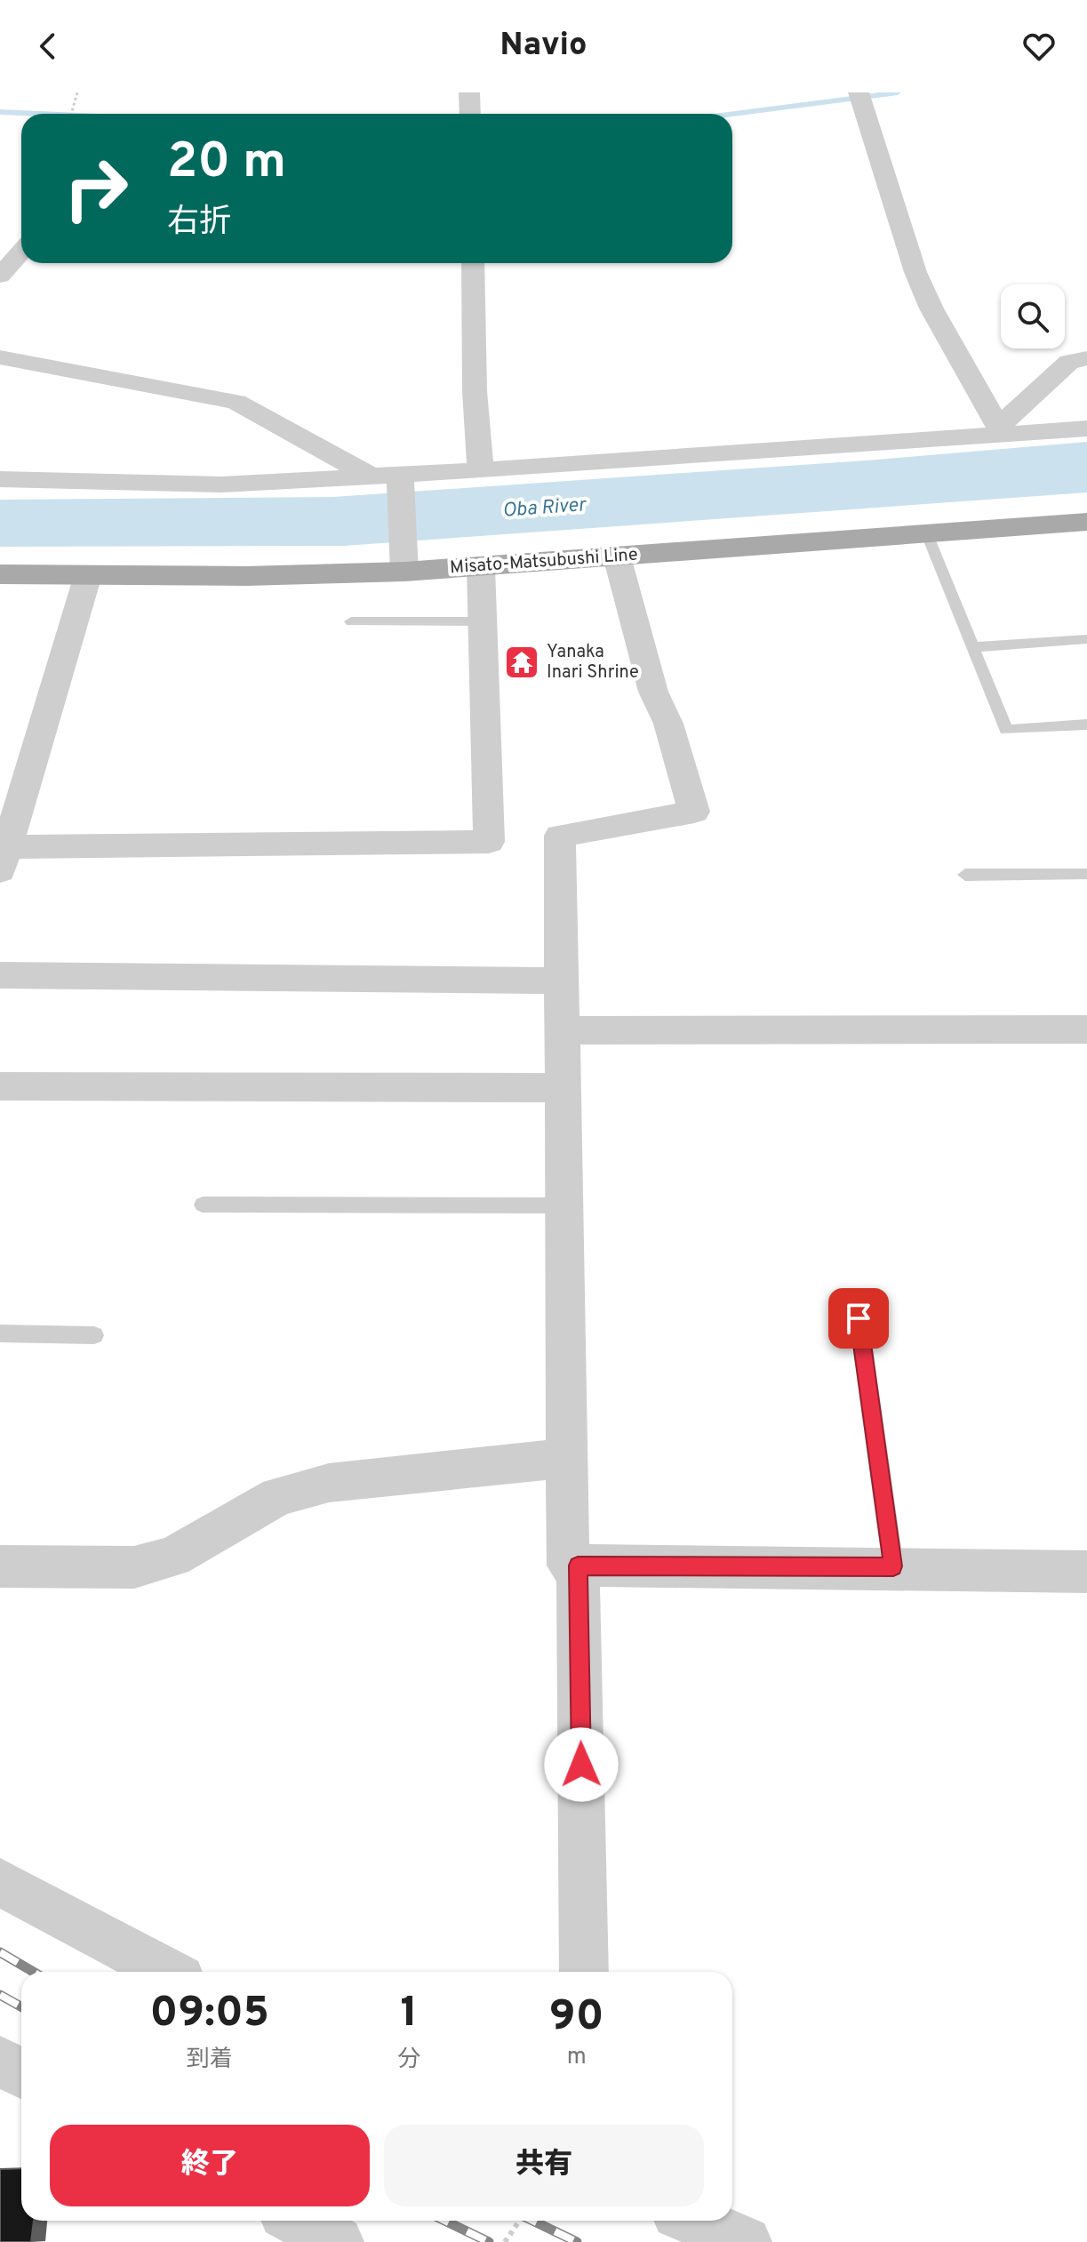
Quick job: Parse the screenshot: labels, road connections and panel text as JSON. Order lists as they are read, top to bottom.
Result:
{
  "streets": {
    "main road": ["Misato-Matsubushi Line"]
  },
  "water": ["Oba River"],
  "places": {
    "temple": ["Yanaka Inari Shrine"]
  },
  "page": {
    "header": "Navio",
    "turn": ["20 m", "右折"],
    "eta": [
      "09:05",
      "到着",
      "1",
      "分",
      "90",
      "m"
    ],
    "buttons": ["終了", "共有"]
  }
}
